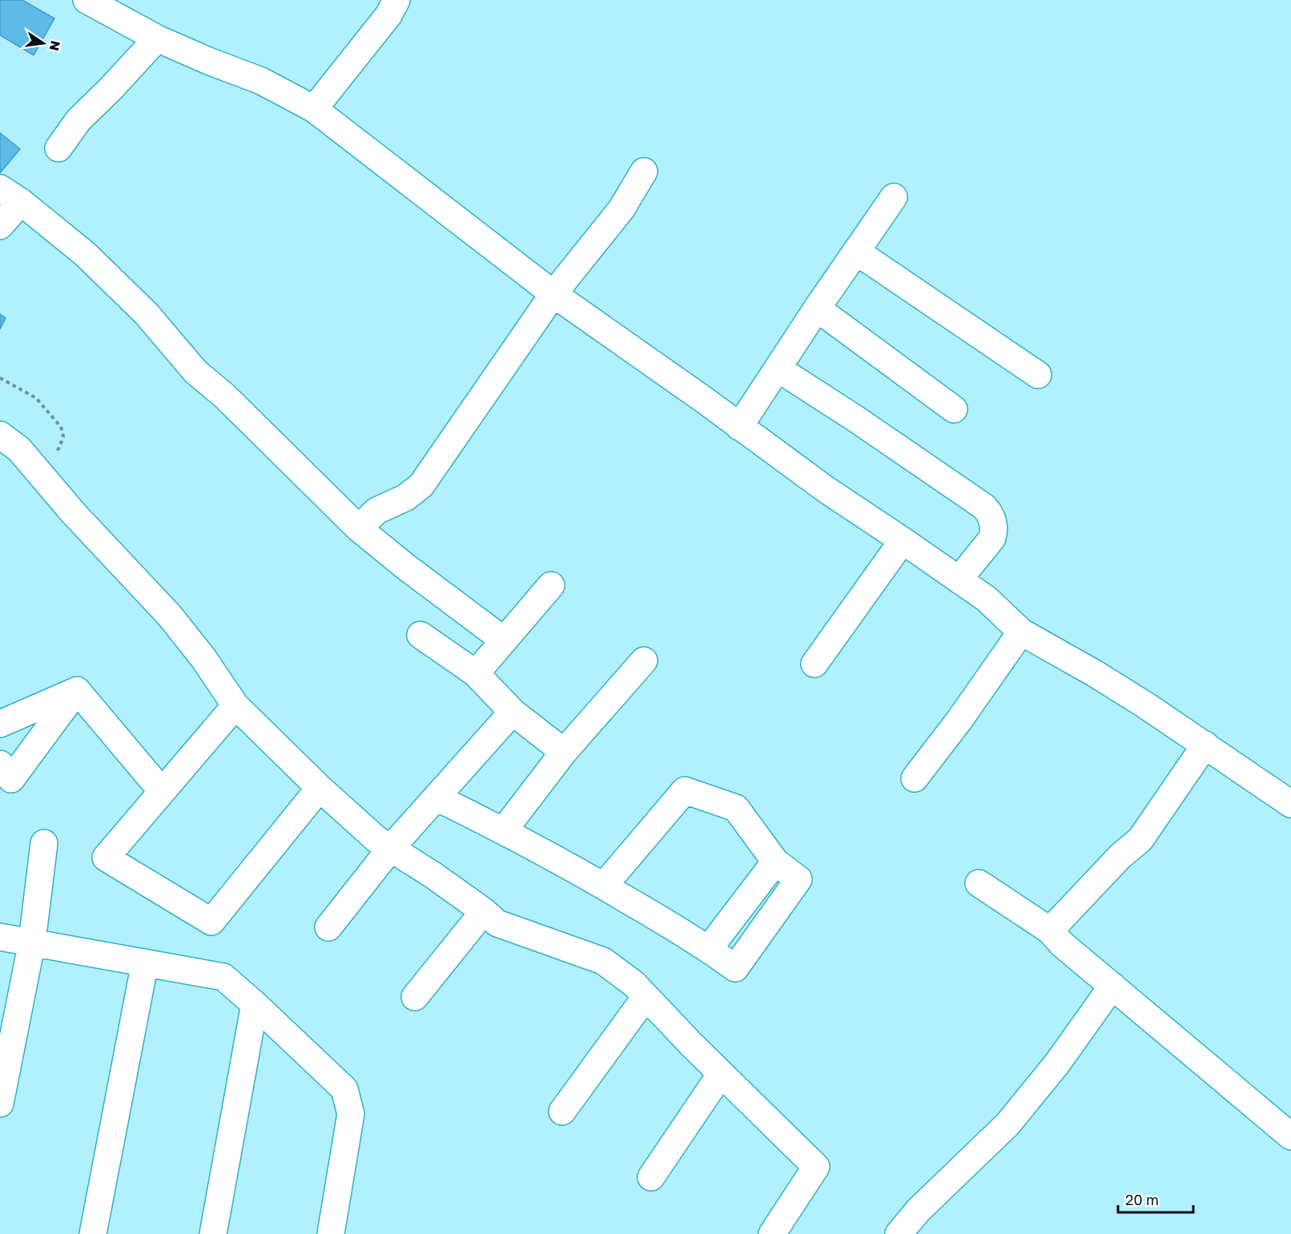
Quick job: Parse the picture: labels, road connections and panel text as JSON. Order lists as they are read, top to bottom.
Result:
{
  "scale_bar": "20 m",
  "north": "right"
}
